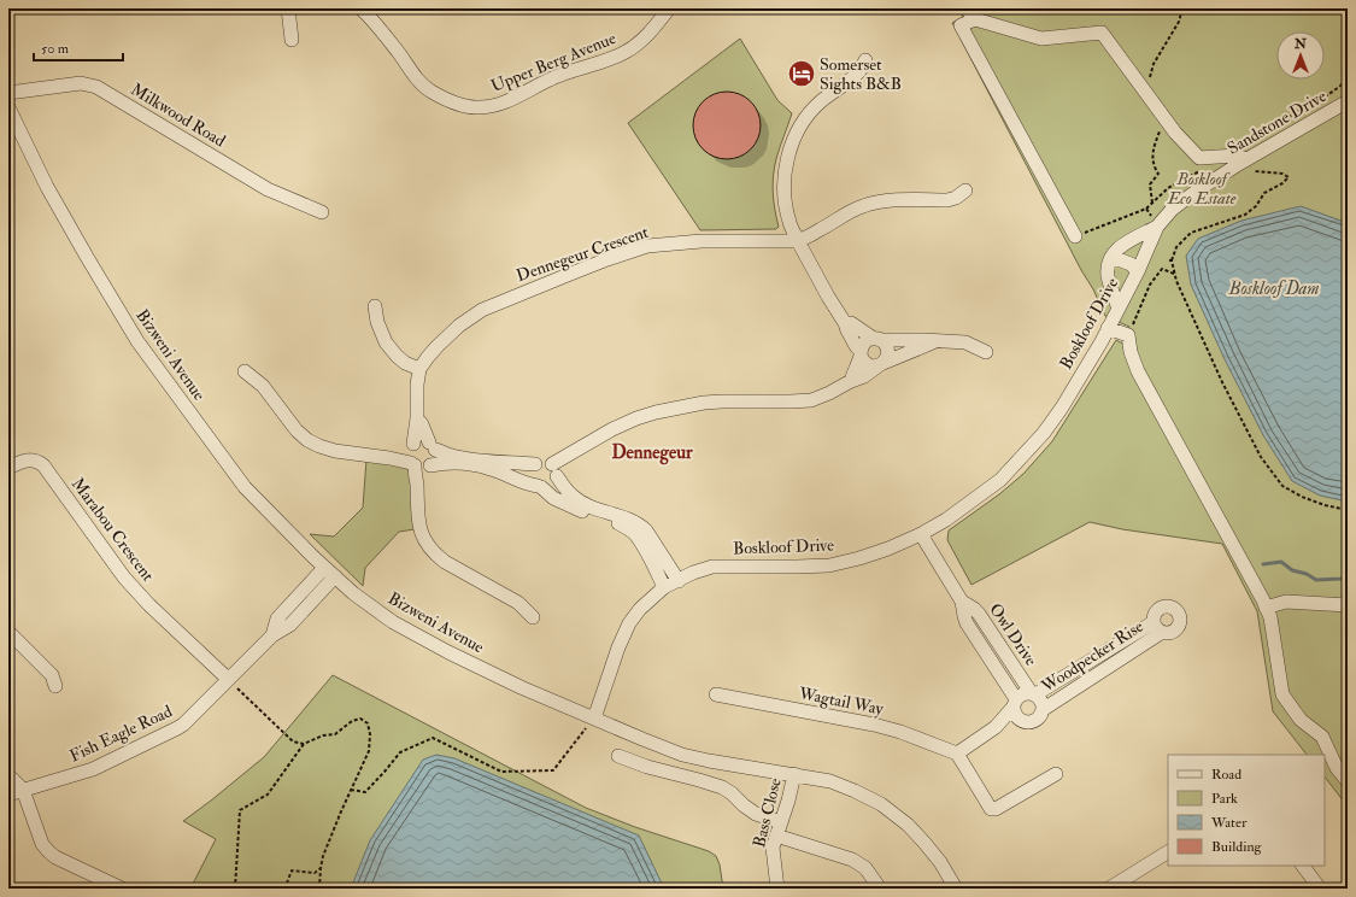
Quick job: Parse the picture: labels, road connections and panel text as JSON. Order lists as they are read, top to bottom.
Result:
{
  "streets": {
    "street": [
      "Upper Berg Avenue",
      "Milkwood Road",
      "Sandstone Drive",
      "Dennegeur Crescent",
      "Boskloof Drive",
      "Bizweni Avenue",
      "Marabou Crescent",
      "Owl Drive",
      "Woodpecker Rise",
      "Wagtail Way",
      "Fish Eagle Road",
      "Bass Close"
    ]
  },
  "crossings": [
    ["Sandstone Drive", "Boskloof Drive"],
    ["Boskloof Drive", "Bizweni Avenue"],
    ["Boskloof Drive", "Owl Drive"],
    ["Bizweni Avenue", "Fish Eagle Road"],
    ["Bizweni Avenue", "Bass Close"],
    ["Marabou Crescent", "Fish Eagle Road"],
    ["Owl Drive", "Woodpecker Rise"]
  ],
  "districts": ["Dennegeur"],
  "water": ["Boskloof Dam"],
  "parks": ["Boskloof Eco Estate"],
  "places": {
    "hotel": ["Somerset Sights B&B"]
  },
  "legend": [
    "Road",
    "Park",
    "Water",
    "Building"
  ],
  "scale_bar": "50 m",
  "north": "top"
}
